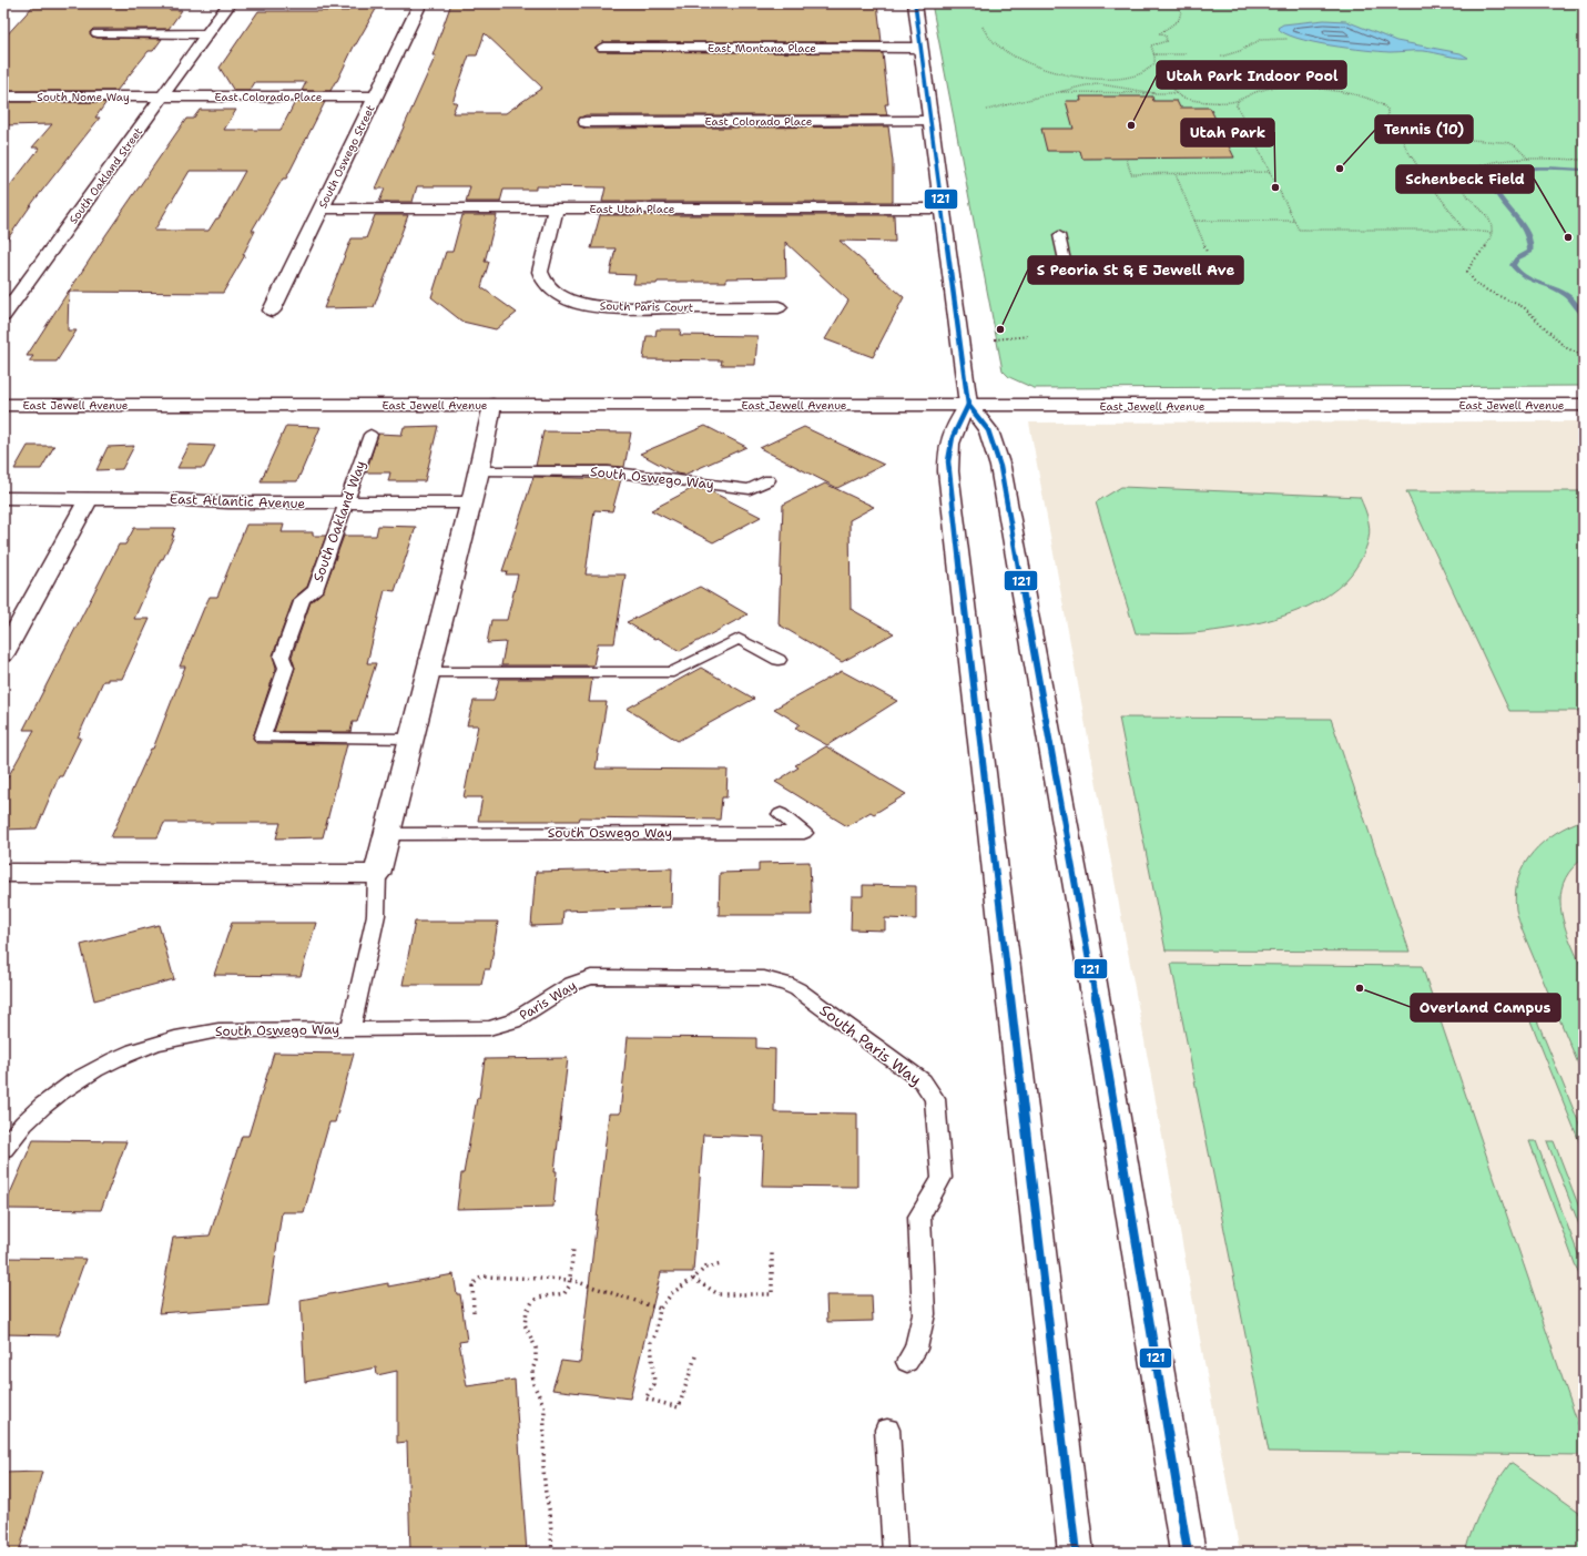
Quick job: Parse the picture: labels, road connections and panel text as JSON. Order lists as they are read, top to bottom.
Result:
{
  "streets": {
    "street": [
      "East Montana Place",
      "South Nome Way",
      "East Colorado Place",
      "South Oswego Street",
      "South Oakland Street",
      "East Utah Place",
      "South Paris Court",
      "East Jewell Avenue",
      "South Oswego Way",
      "East Atlantic Avenue"
    ],
    "lane": ["South Oakland Way", "Paris Way", "South Paris Way"]
  },
  "crossings": [
    ["South Nome Way", "East Colorado Place"],
    ["South Nome Way", "South Oakland Street"],
    ["East Colorado Place", "South Oswego Street"],
    ["East Colorado Place", "South Oakland Street"],
    ["South Oswego Street", "East Utah Place"],
    ["East Utah Place", "South Paris Court"],
    ["East Jewell Avenue", "South Oswego Way"],
    ["South Oswego Way", "East Atlantic Avenue"],
    ["South Oswego Way", "South Oakland Way"],
    ["South Oswego Way", "Paris Way"],
    ["East Atlantic Avenue", "South Oakland Way"],
    ["Paris Way", "South Paris Way"]
  ],
  "places": [
    "Utah Park Indoor Pool",
    "Tennis (10)",
    "Utah Park",
    "Schenbeck Field",
    "S Peoria St & E Jewell Ave",
    "Overland Campus"
  ],
  "lines": ["transit line 121"]
}
